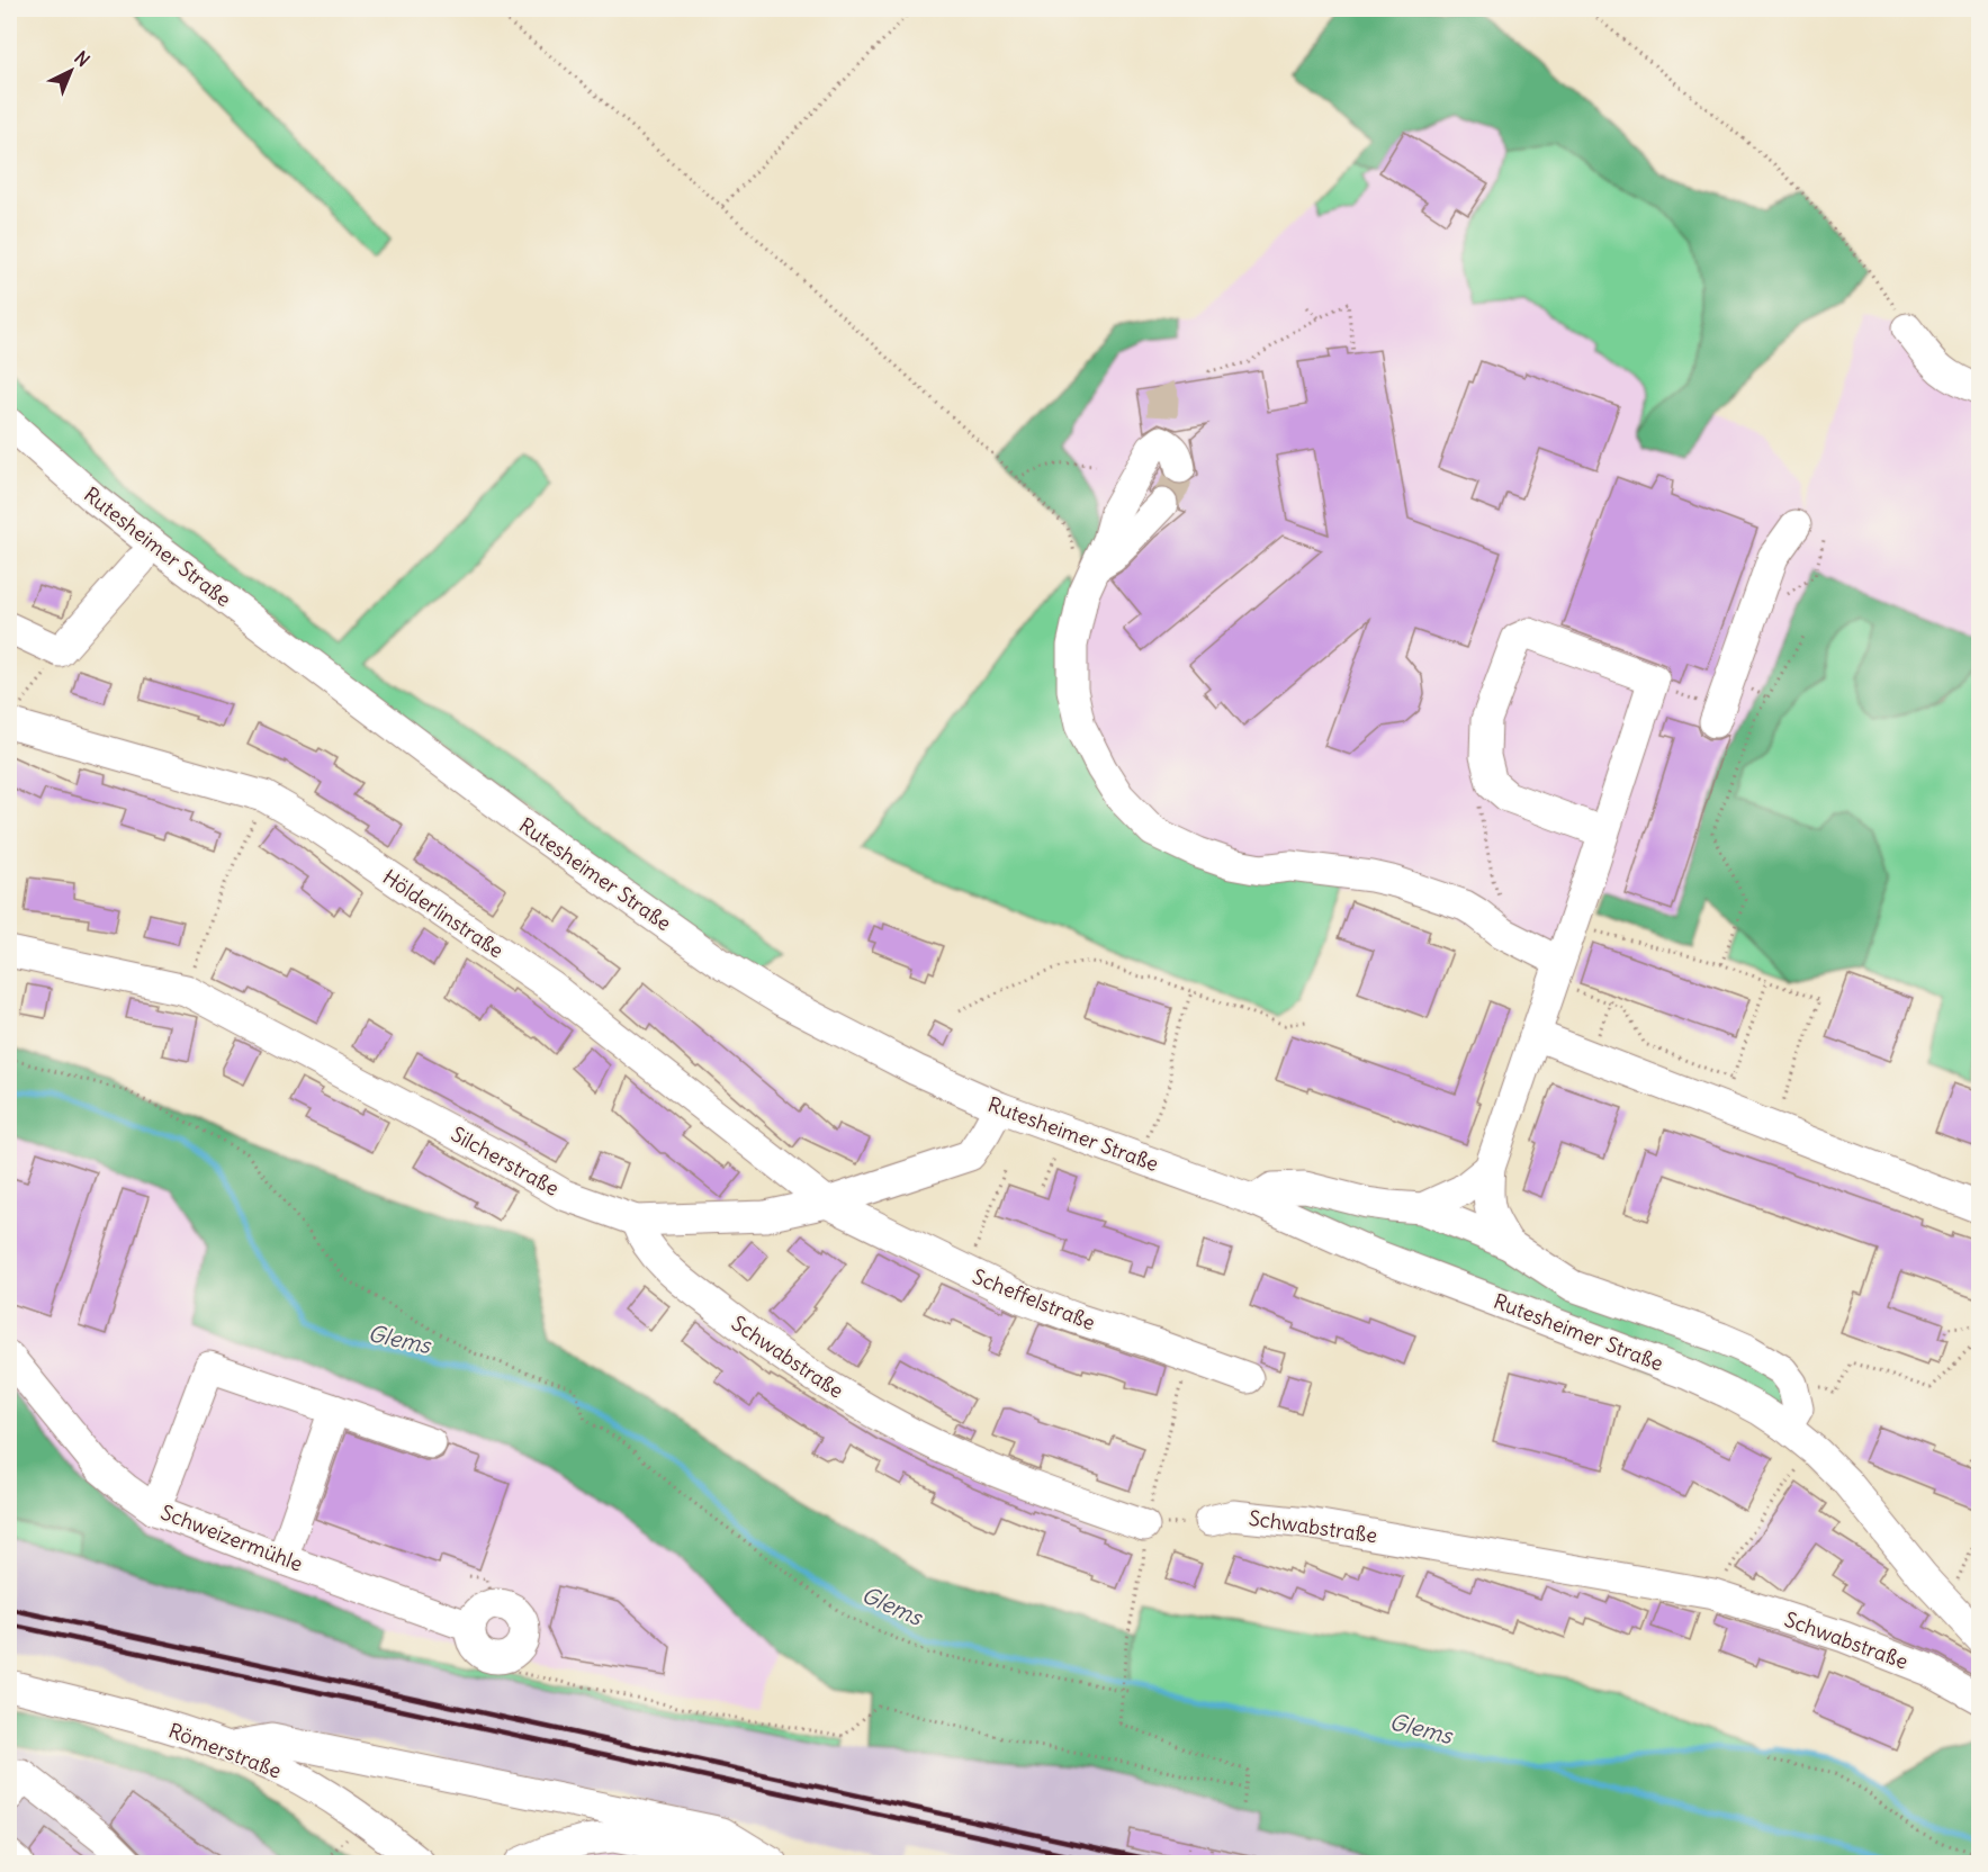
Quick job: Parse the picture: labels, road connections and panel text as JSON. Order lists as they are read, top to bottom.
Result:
{
  "streets": {
    "street": [
      "Rutesheimer Straße",
      "Hölderlinstraße",
      "Silcherstraße",
      "Scheffelstraße",
      "Schwabstraße",
      "Schweizermühle",
      "Römerstraße"
    ]
  },
  "crossings": [
    ["Rutesheimer Straße", "Silcherstraße"],
    ["Hölderlinstraße", "Silcherstraße"],
    ["Hölderlinstraße", "Scheffelstraße"],
    ["Silcherstraße", "Scheffelstraße"],
    ["Silcherstraße", "Schwabstraße"]
  ],
  "water": ["Glems"],
  "north": "top right"
}
